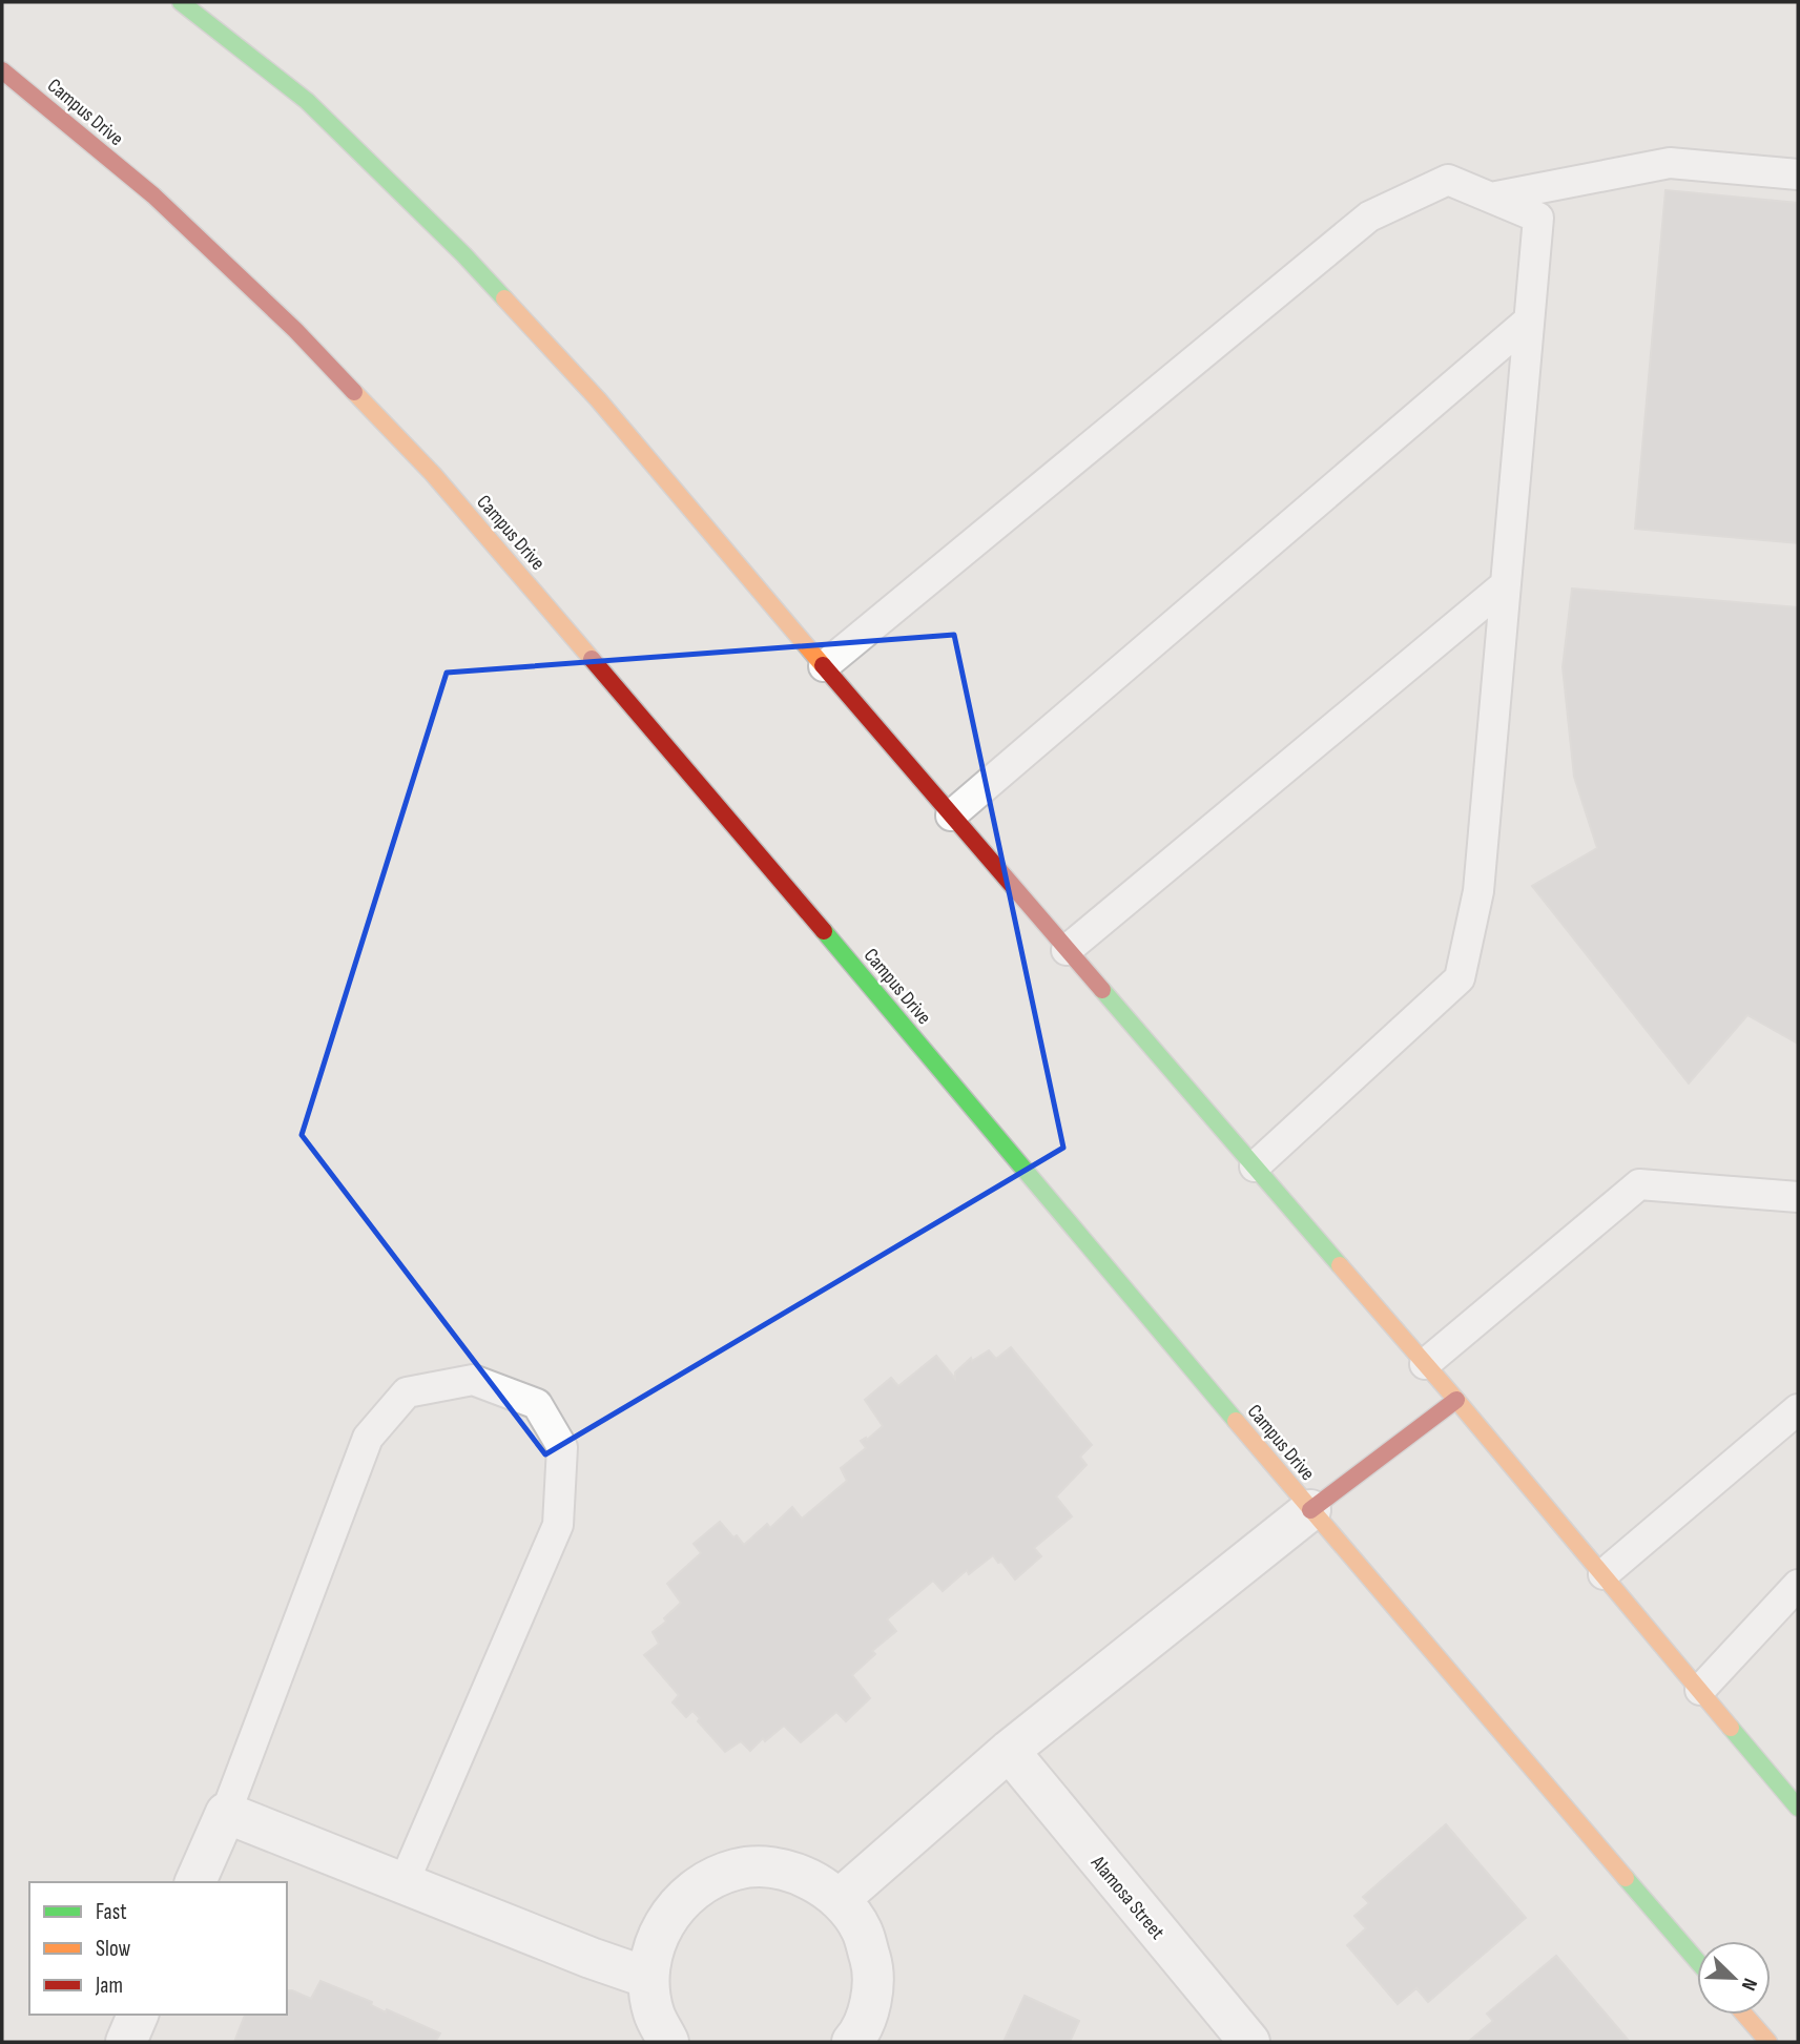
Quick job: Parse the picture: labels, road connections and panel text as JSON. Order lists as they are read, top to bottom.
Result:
{
  "streets": {
    "main road": ["Campus Drive"],
    "street": ["Alamosa Street"]
  },
  "legend": ["Fast", "Slow", "Jam"],
  "north": "bottom right"
}
